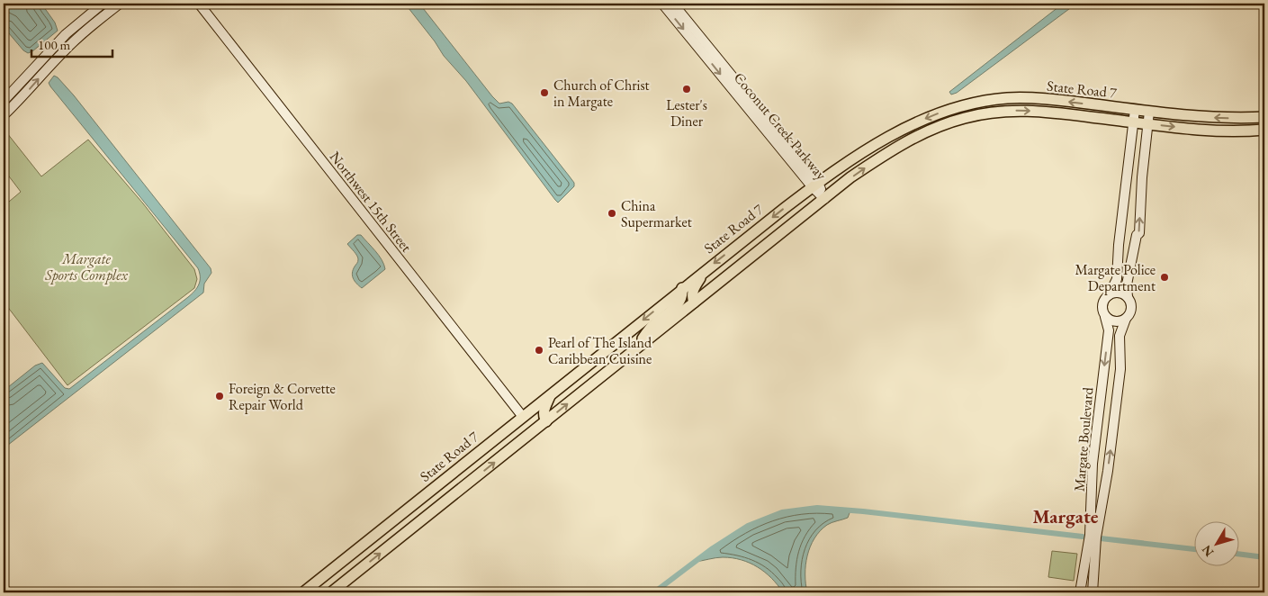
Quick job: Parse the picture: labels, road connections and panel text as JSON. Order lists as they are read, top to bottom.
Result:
{
  "streets": {
    "main road": ["State Road 7"],
    "street": ["Coconut Creek Parkway", "Northwest 15th Street", "Margate Boulevard"]
  },
  "crossings": [
    ["State Road 7", "Coconut Creek Parkway"],
    ["State Road 7", "Northwest 15th Street"]
  ],
  "districts": ["Margate"],
  "parks": ["Margate Sports Complex"],
  "places": [
    "Lester's Diner",
    "Church of Christ in Margate",
    "China Supermarket",
    "Margate Police Department",
    "Pearl of The Island Caribbean Cuisine",
    "Foreign & Corvette Repair World"
  ],
  "scale_bar": "100 m",
  "north": "bottom left"
}
